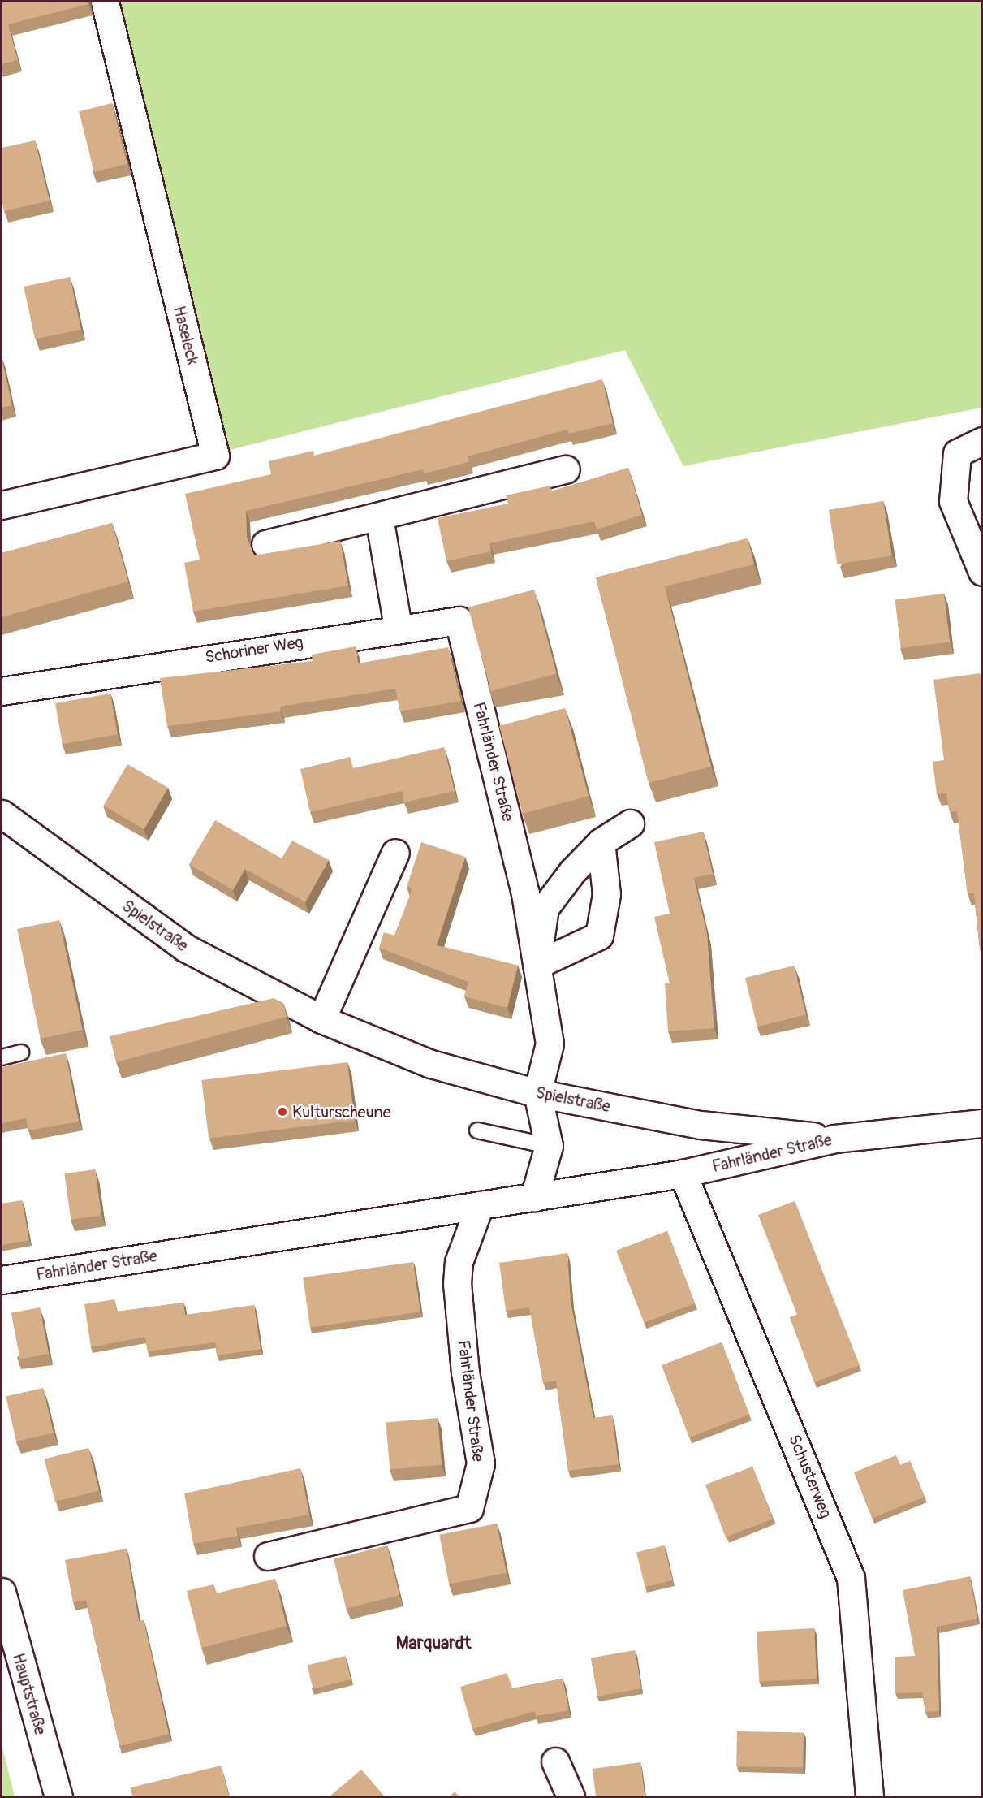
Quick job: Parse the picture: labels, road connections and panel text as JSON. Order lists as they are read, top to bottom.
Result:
{
  "streets": {
    "street": [
      "Haseleck",
      "Schoriner Weg",
      "Fahrländer Straße",
      "Spielstraße",
      "Schusterweg",
      "Hauptstraße"
    ]
  },
  "crossings": [
    ["Schoriner Weg", "Fahrländer Straße"],
    ["Fahrländer Straße", "Spielstraße"],
    ["Fahrländer Straße", "Schusterweg"]
  ],
  "districts": ["Marquardt"],
  "places": ["Kulturscheune"]
}
